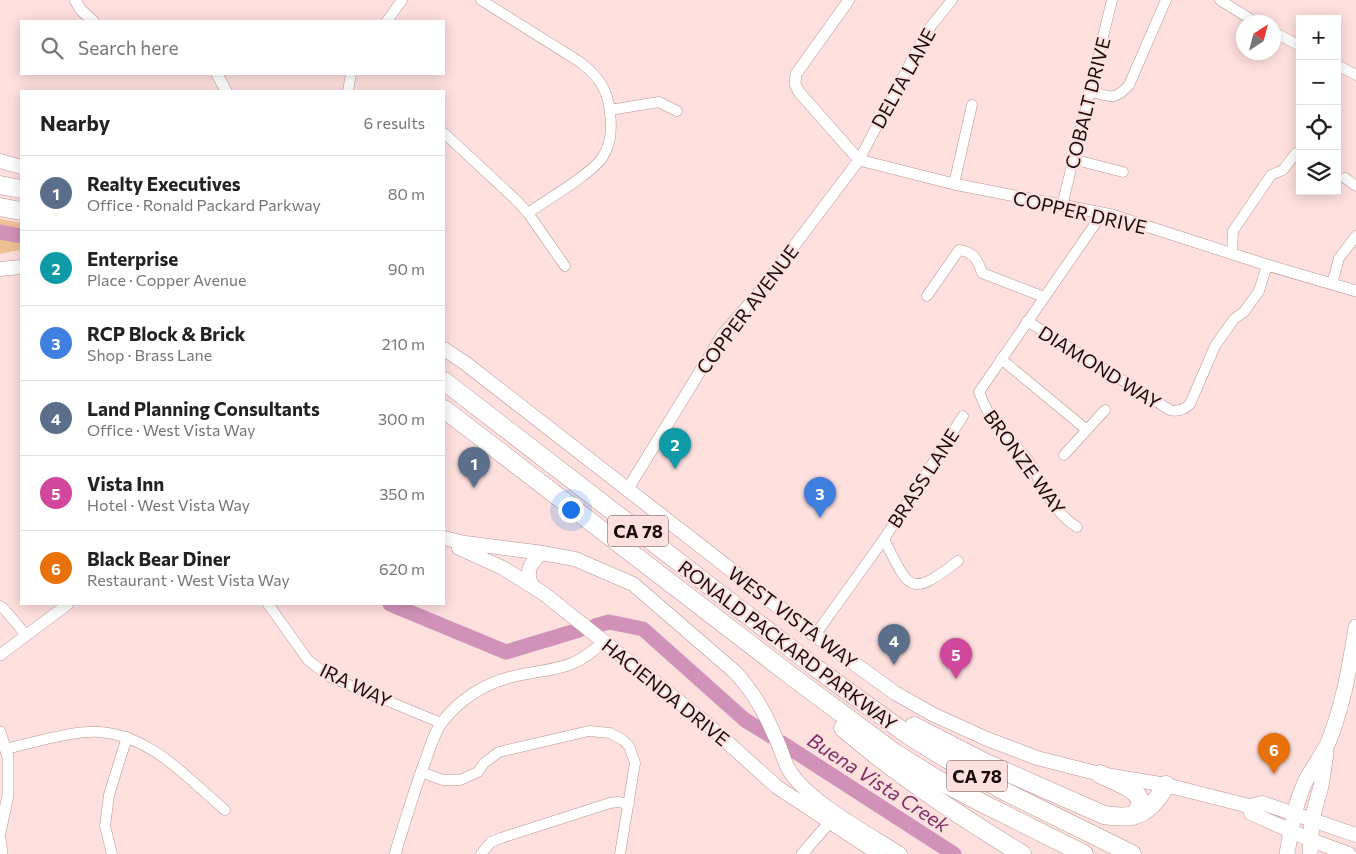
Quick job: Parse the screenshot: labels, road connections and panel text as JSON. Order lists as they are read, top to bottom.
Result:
{
  "streets": {
    "highway": ["CA 78", "RONALD PACKARD PARKWAY"],
    "main road": ["WEST VISTA WAY", "HACIENDA DRIVE"],
    "street": [
      "DELTA LANE",
      "COBALT DRIVE",
      "COPPER DRIVE",
      "COPPER AVENUE",
      "DIAMOND WAY",
      "BRONZE WAY",
      "BRASS LANE",
      "IRA WAY"
    ]
  },
  "crossings": [
    ["DELTA LANE", "COPPER DRIVE"],
    ["DELTA LANE", "COPPER AVENUE"],
    ["COBALT DRIVE", "COPPER DRIVE"],
    ["COPPER DRIVE", "COPPER AVENUE"],
    ["COPPER DRIVE", "DIAMOND WAY"],
    ["COPPER AVENUE", "WEST VISTA WAY"],
    ["BRASS LANE", "WEST VISTA WAY"]
  ],
  "water": ["Buena Vista Creek"],
  "north": "top right",
  "page": {
    "map_buttons": ["+", "−"],
    "search": "Search here",
    "heading": ["Nearby", "6 results"],
    "list": [
      {
        "mark": "1",
        "name": "Realty Executives",
        "note": "Office · Ronald Packard Parkway",
        "value": "80 m"
      },
      {
        "mark": "2",
        "name": "Enterprise",
        "note": "Place · Copper Avenue",
        "value": "90 m"
      },
      {
        "mark": "3",
        "name": "RCP Block & Brick",
        "note": "Shop · Brass Lane",
        "value": "210 m"
      },
      {
        "mark": "4",
        "name": "Land Planning Consultants",
        "note": "Office · West Vista Way",
        "value": "300 m"
      },
      {
        "mark": "5",
        "name": "Vista Inn",
        "note": "Hotel · West Vista Way",
        "value": "350 m"
      },
      {
        "mark": "6",
        "name": "Black Bear Diner",
        "note": "Restaurant · West Vista Way",
        "value": "620 m"
      }
    ],
    "pins": [
      "2",
      "1",
      "3",
      "4",
      "5",
      "6"
    ]
  }
}
